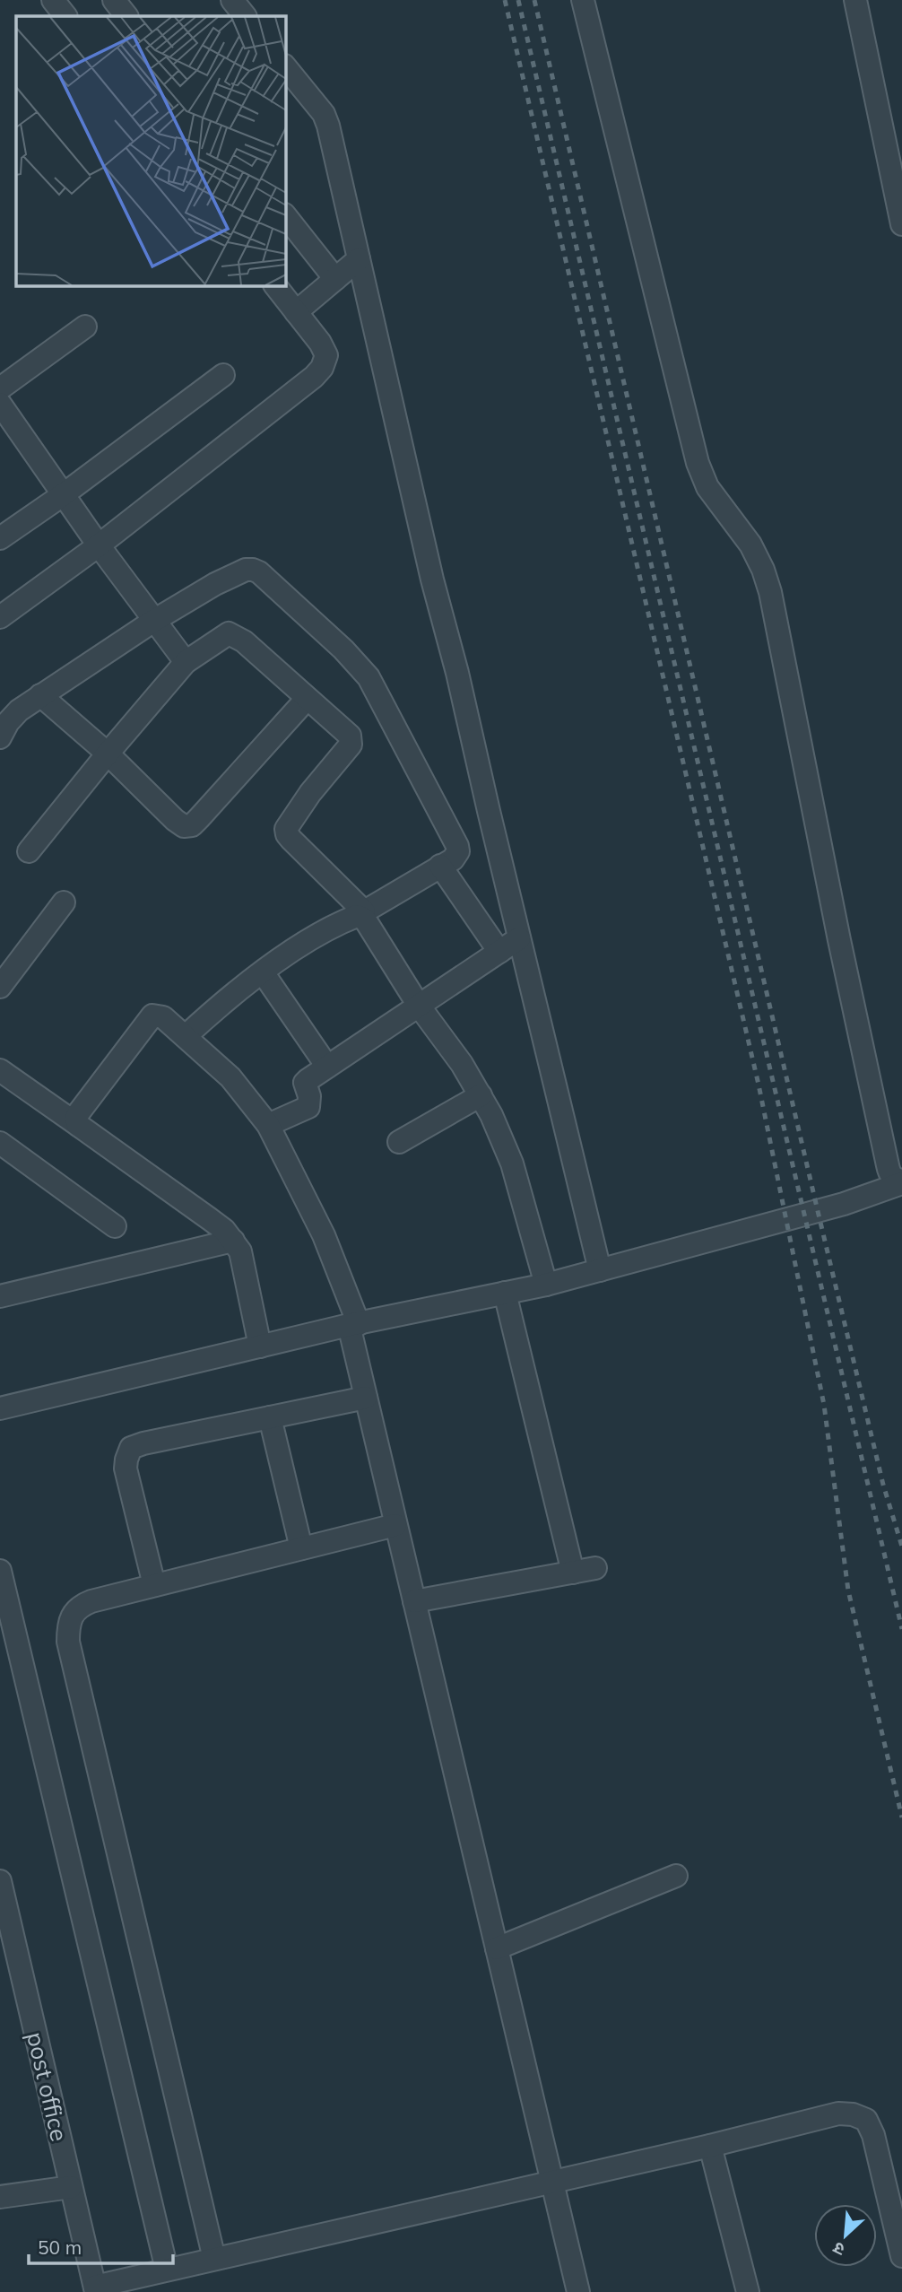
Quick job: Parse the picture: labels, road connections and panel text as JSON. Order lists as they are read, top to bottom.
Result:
{
  "streets": {
    "street": ["post office"]
  },
  "scale_bar": "50 m",
  "north": "bottom left"
}
